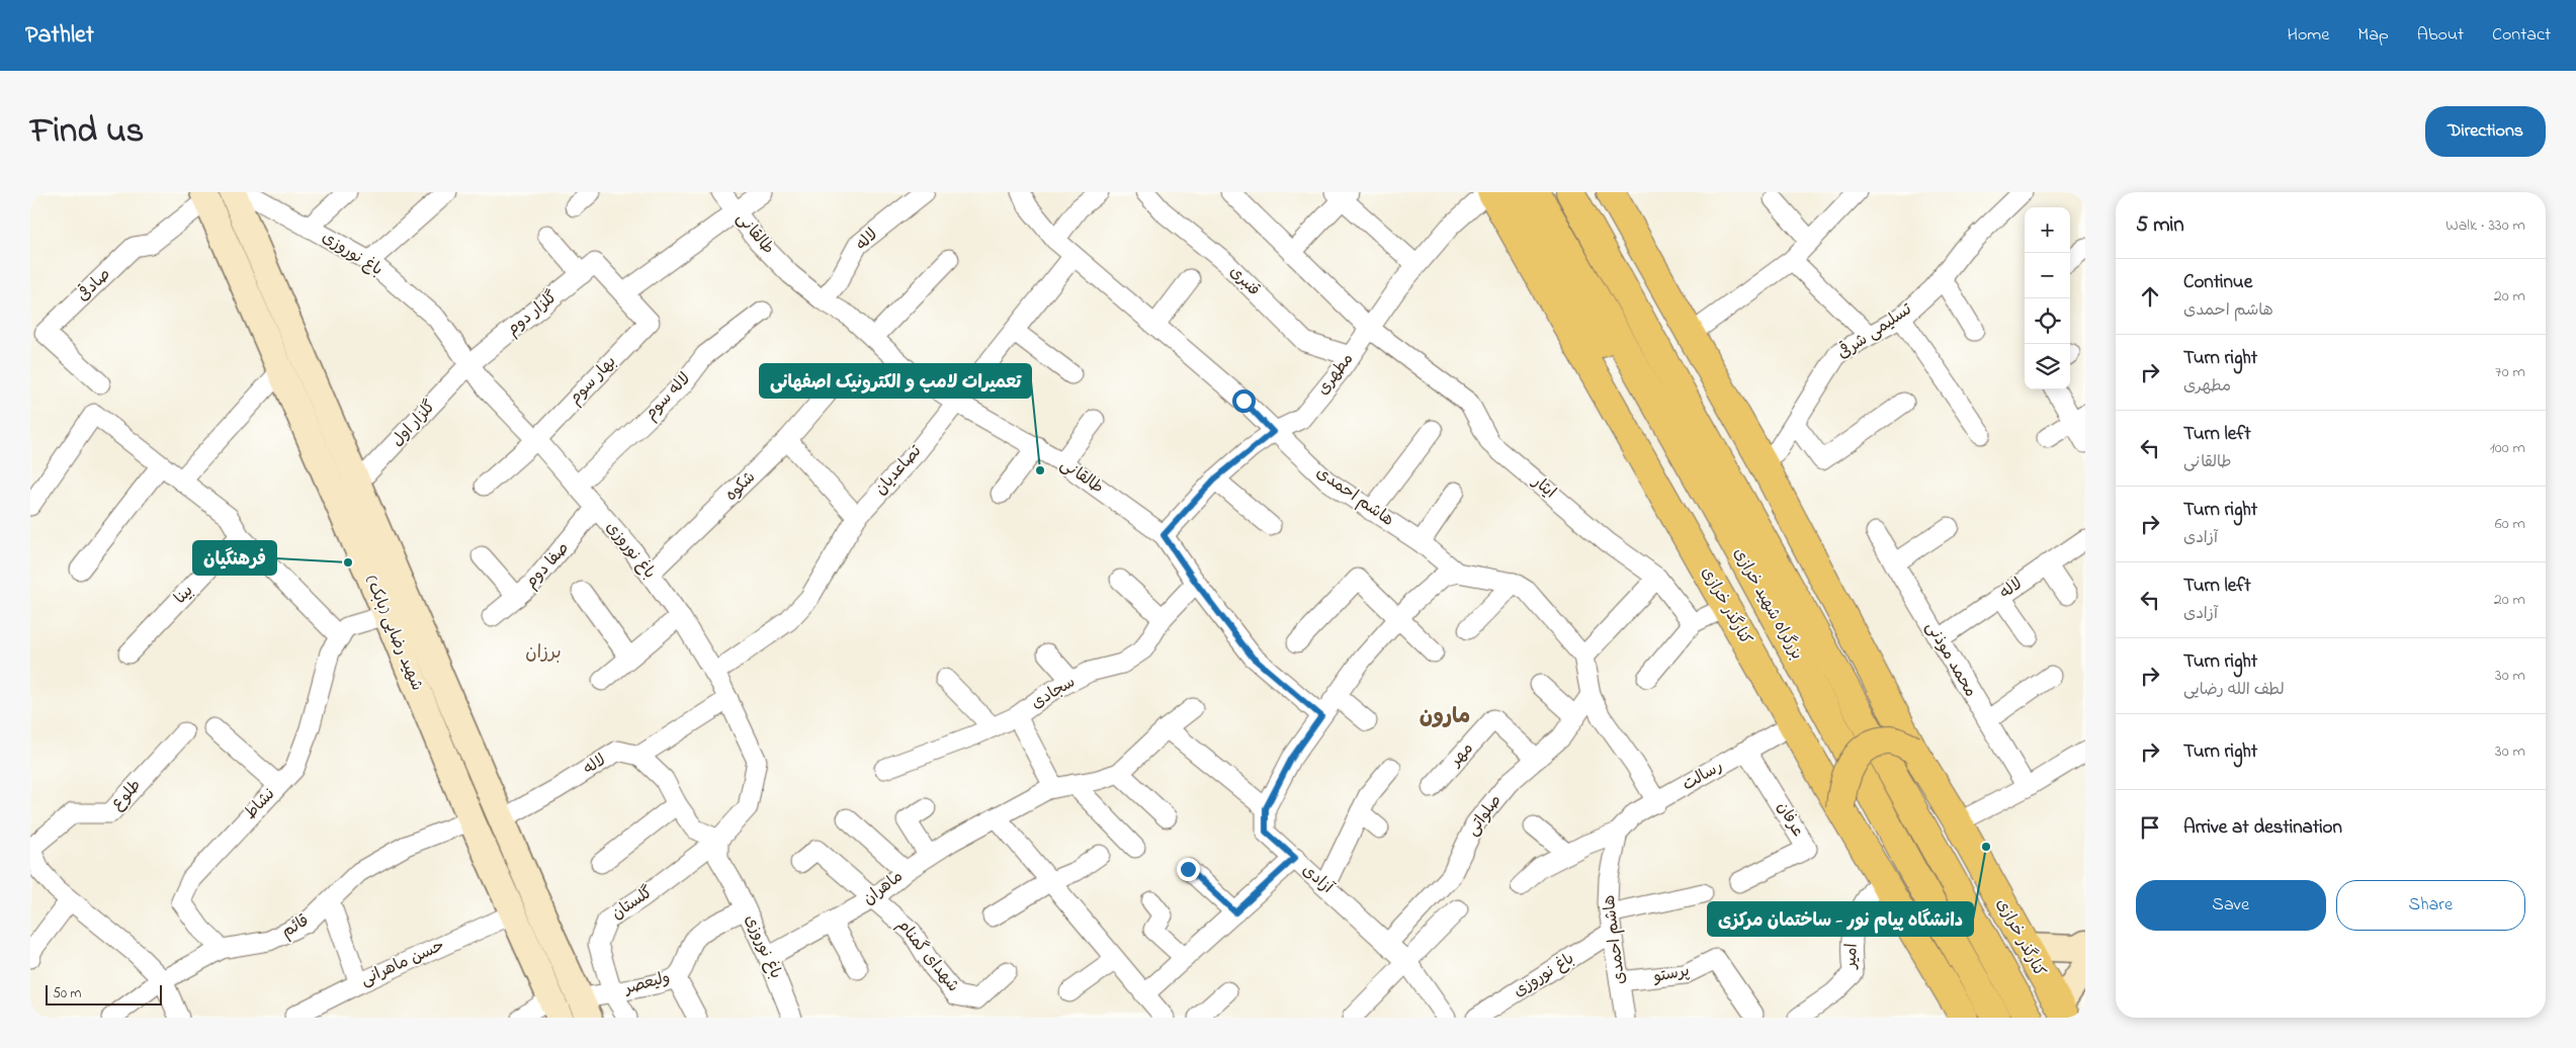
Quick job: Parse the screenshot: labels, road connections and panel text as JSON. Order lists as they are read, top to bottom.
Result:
{
  "streets": {
    "main road": ["بزرگراه شهید خرازی", "کنارگذر خرازی", "شهید رضایی (بابک)"],
    "street": [
      "طالقانی",
      "لاله",
      "باغ نوروزی",
      "قنبری",
      "صادقی",
      "گلزار دوم",
      "تسلیمی شرقی",
      "مطهری",
      "بهار سوم",
      "لاله سوم",
      "گلزار اول",
      "تصاعدیان",
      "شکوه",
      "ایثار",
      "هاشم احمدی",
      "صفا دوم",
      "بینا",
      "محمد موذنی",
      "سجادی",
      "مهر",
      "رسالت",
      "طلوع",
      "نشاط",
      "صلواتی",
      "عرفان",
      "آزادی",
      "ماهران",
      "گلستان",
      "قائم",
      "شهدای گمنام",
      "امیر",
      "حسن ماهرانی",
      "پرستو",
      "ولیعصر"
    ]
  },
  "crossings": [
    ["طالقانی", "لاله"],
    ["طالقانی", "مطهری"],
    ["طالقانی", "تصاعدیان"],
    ["طالقانی", "سجادی"],
    ["لاله", "شهید رضایی (بابک)"],
    ["لاله", "محمد موذنی"],
    ["باغ نوروزی", "گلزار دوم"],
    ["باغ نوروزی", "بهار سوم"],
    ["باغ نوروزی", "لاله سوم"],
    ["باغ نوروزی", "گلزار اول"],
    ["باغ نوروزی", "تصاعدیان"],
    ["باغ نوروزی", "شکوه"],
    ["باغ نوروزی", "هاشم احمدی"],
    ["باغ نوروزی", "صفا دوم"],
    ["باغ نوروزی", "ماهران"],
    ["باغ نوروزی", "گلستان"],
    ["باغ نوروزی", "ولیعصر"],
    ["قنبری", "مطهری"],
    ["صادقی", "شهید رضایی (بابک)"],
    ["گلزار دوم", "گلزار اول"],
    ["تسلیمی شرقی", "کنارگذر خرازی"],
    ["مطهری", "ایثار"],
    ["مطهری", "هاشم احمدی"],
    ["مطهری", "کنارگذر خرازی"],
    ["گلزار اول", "شهید رضایی (بابک)"],
    ["تصاعدیان", "هاشم احمدی"],
    ["هاشم احمدی", "رسالت"],
    ["هاشم احمدی", "پرستو"],
    ["کنارگذر خرازی", "رسالت"],
    ["کنارگذر خرازی", "امیر"],
    ["شهید رضایی (بابک)", "نشاط"],
    ["شهید رضایی (بابک)", "قائم"],
    ["شهید رضایی (بابک)", "حسن ماهرانی"],
    ["شهید رضایی (بابک)", "ولیعصر"],
    ["مهر", "صلواتی"],
    ["رسالت", "عرفان"],
    ["نشاط", "قائم"],
    ["صلواتی", "آزادی"],
    ["ماهران", "شهدای گمنام"],
    ["گلستان", "ولیعصر"]
  ],
  "districts": ["برزان", "مارون"],
  "places": ["تعمیرات لامپ و الکترونیک اصفهانی", "فرهنگیان", "دانشگاه پیام نور - ساختمان مرکزی"],
  "scale_bar": "50 m",
  "page": {
    "header": "Pathlet",
    "nav": [
      "Home",
      "Map",
      "About",
      "Contact"
    ],
    "title": "Find us",
    "buttons": [
      "Directions",
      ["Save", "Share"]
    ],
    "heading": ["5 min", "Walk · 330 m"],
    "map_buttons": ["+", "−"],
    "list": [
      ["Continue", "هاشم احمدی", "20 m"],
      ["Turn right", "مطهری", "70 m"],
      ["Turn left", "طالقانی", "100 m"],
      ["Turn right", "آزادی", "60 m"],
      ["Turn left", "آزادی", "20 m"],
      ["Turn right", "لطف الله رضایی", "30 m"],
      ["Turn right", "30 m"],
      "Arrive at destination"
    ],
    "scale": "50 m"
  }
}
